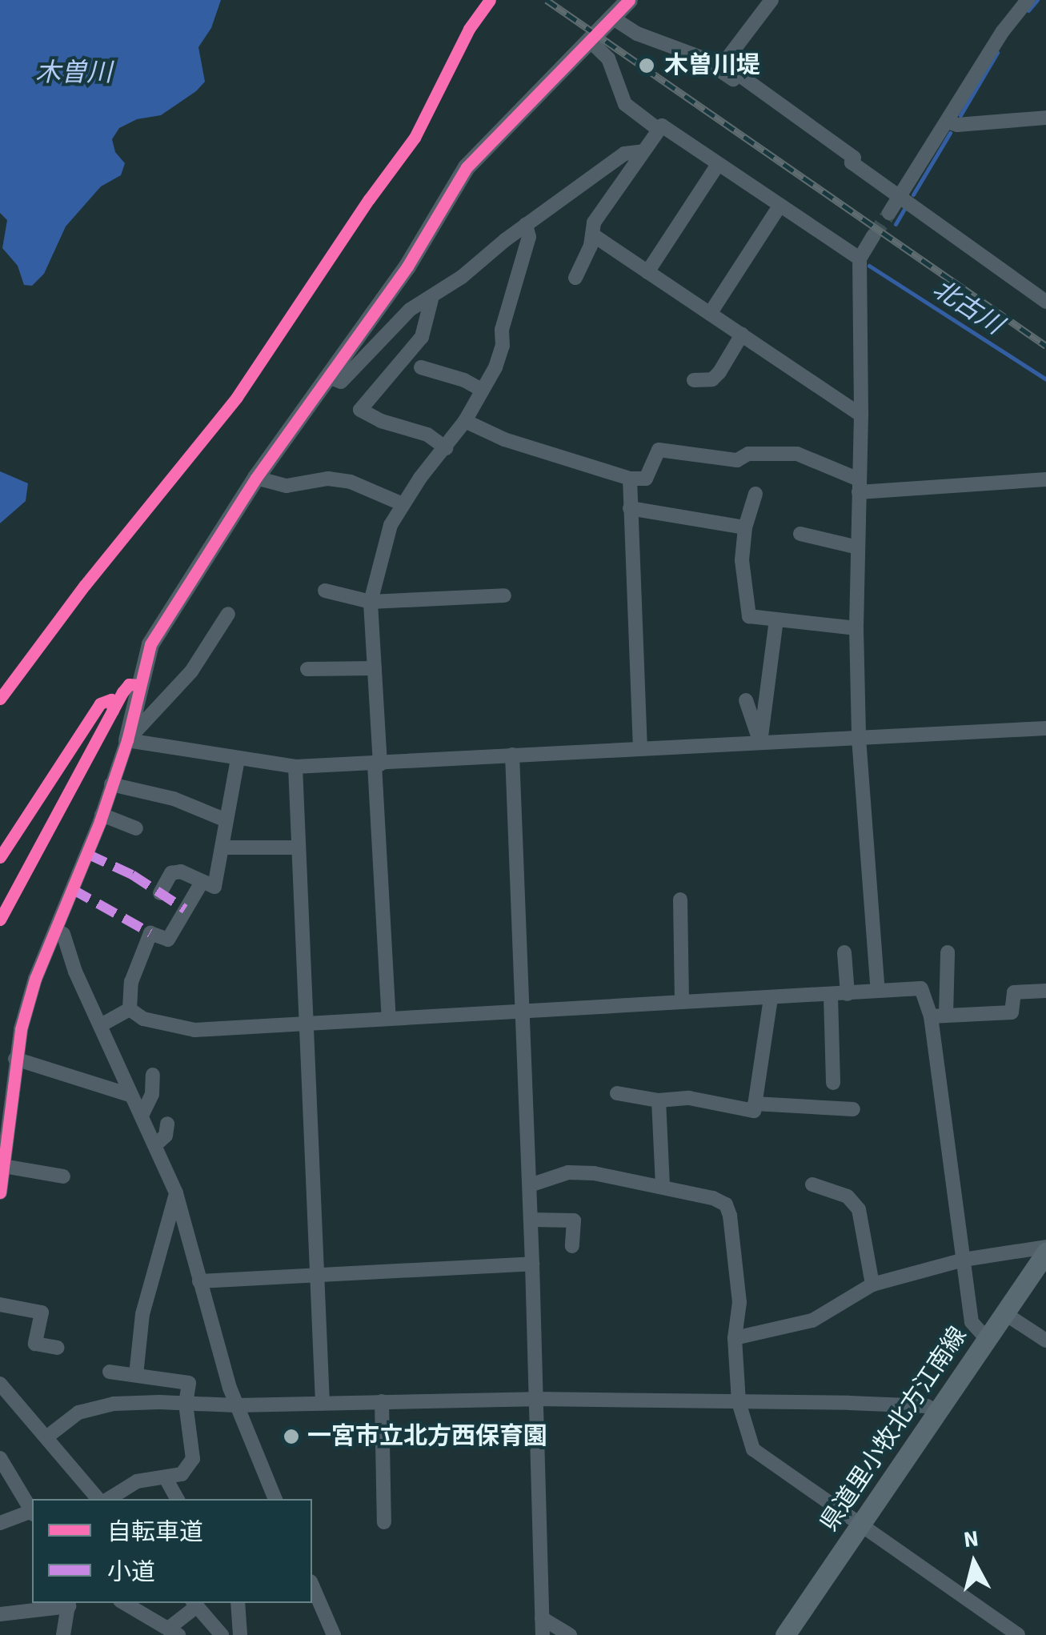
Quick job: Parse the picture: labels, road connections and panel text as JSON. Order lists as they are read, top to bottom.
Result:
{
  "streets": {
    "main road": ["県道里小牧北方江南線"]
  },
  "water": ["木曽川", "北古川"],
  "places": ["木曽川堤", "一宮市立北方西保育園"],
  "legend": ["自転車道", "小道"],
  "north": "top"
}
